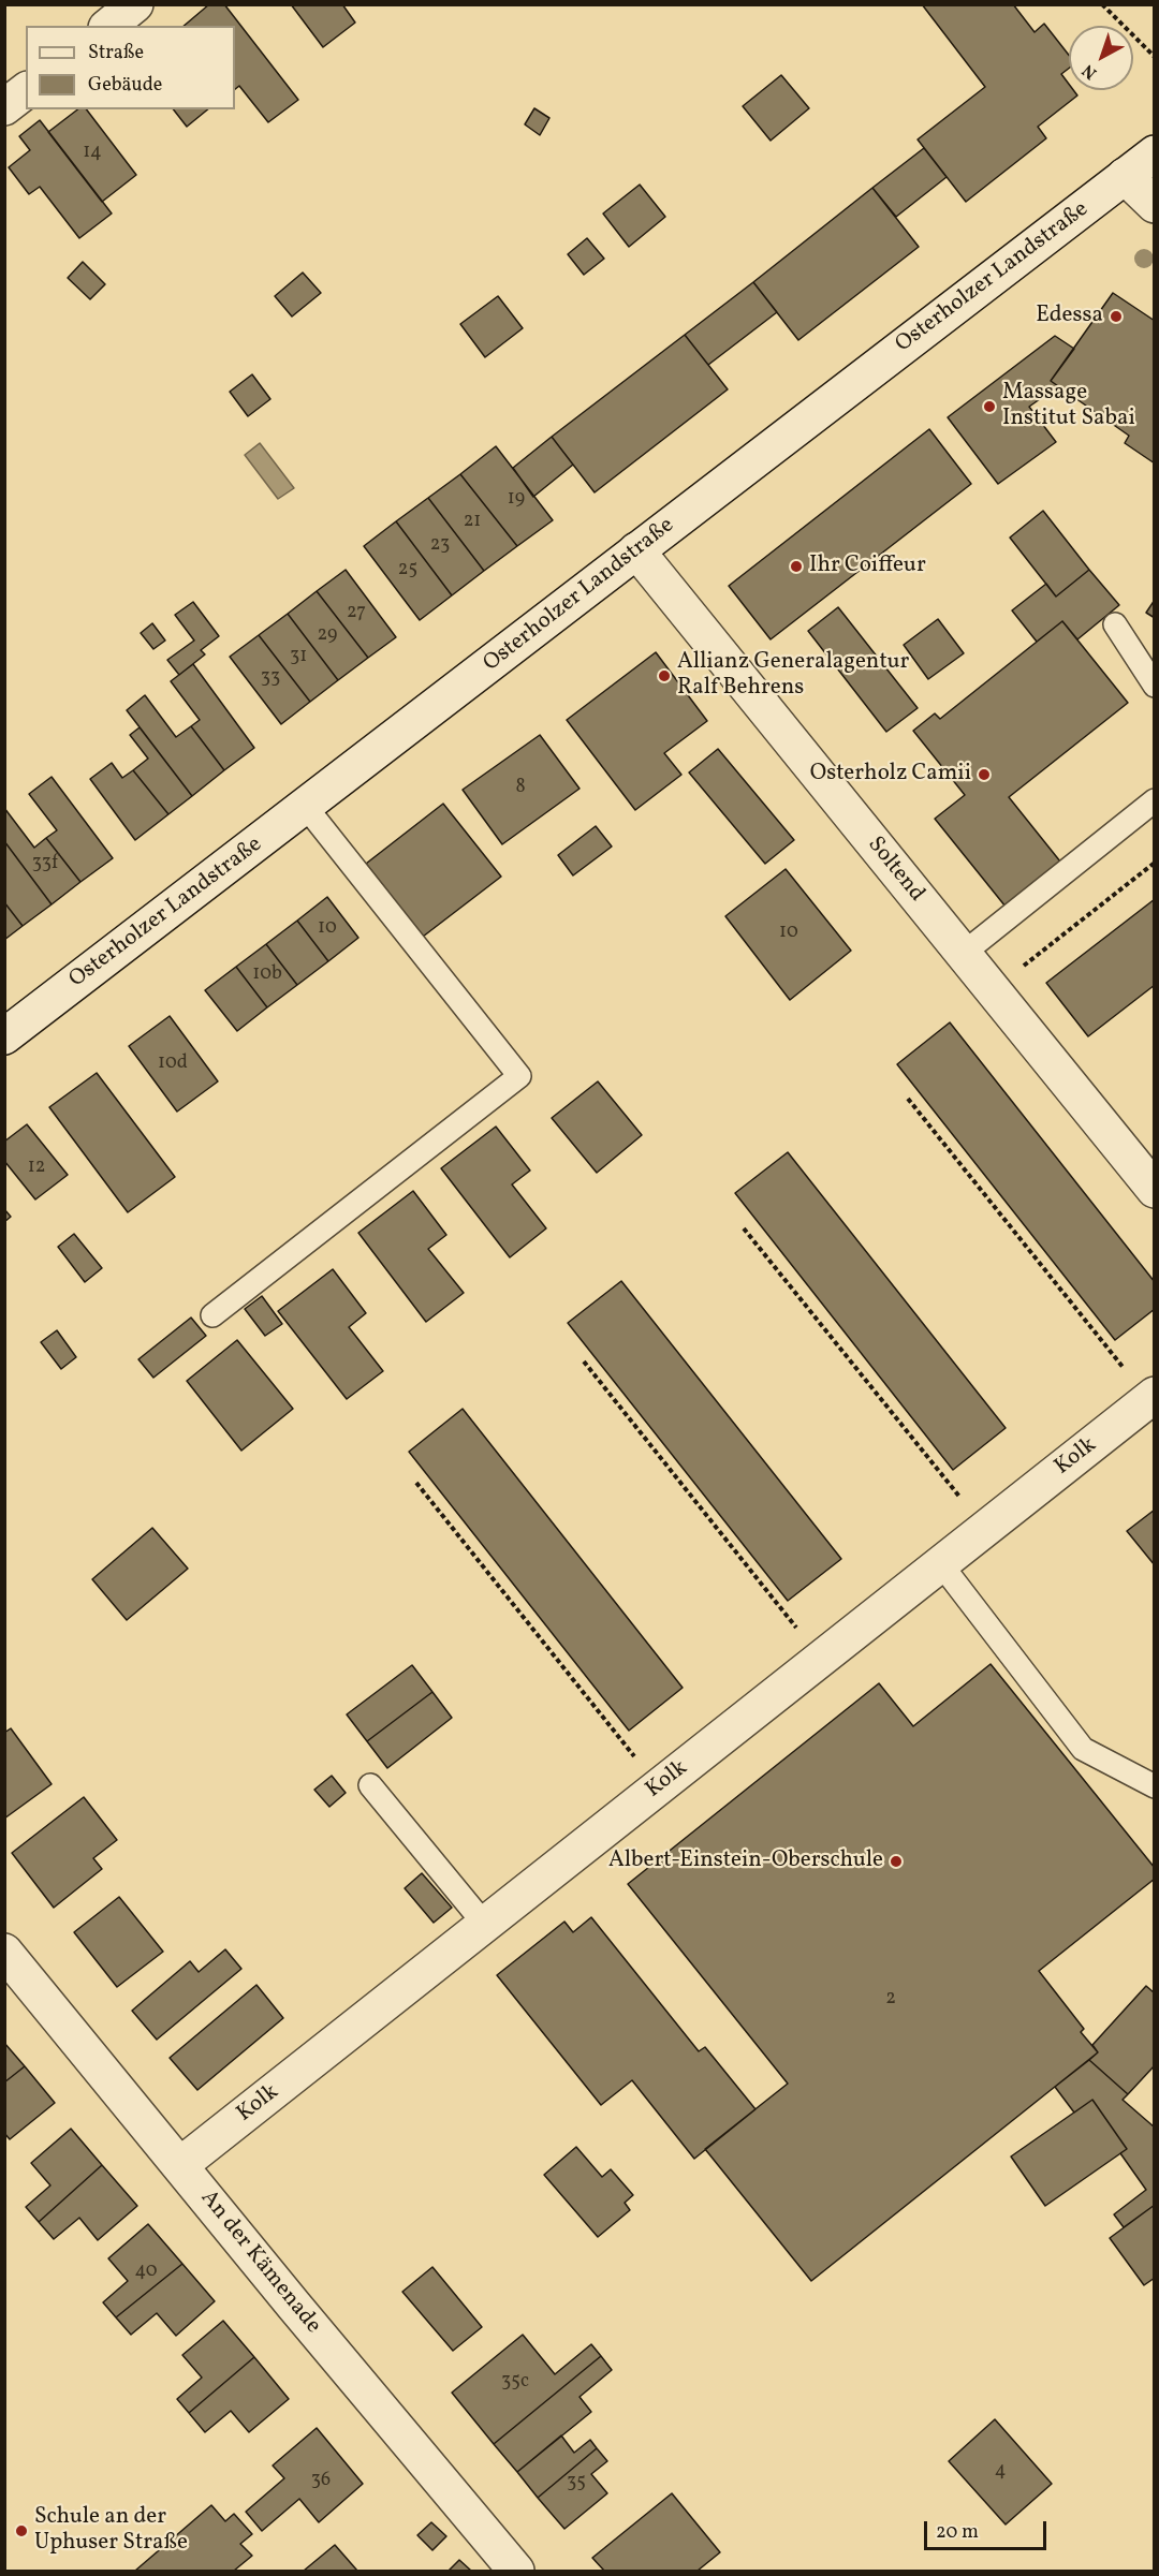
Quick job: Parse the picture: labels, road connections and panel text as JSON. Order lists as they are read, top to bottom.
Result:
{
  "streets": {
    "street": [
      "Osterholzer Landstraße",
      "Soltend",
      "Kolk",
      "An der Kämenade"
    ]
  },
  "crossings": [
    ["Osterholzer Landstraße", "Soltend"],
    ["Kolk", "An der Kämenade"]
  ],
  "places": [
    "Edessa",
    "Massage Institut Sabai",
    "Ihr Coiffeur",
    "Allianz Generalagentur Ralf Behrens",
    "Osterholz Camii",
    "Albert-Einstein-Oberschule",
    "Schule an der Uphuser Straße"
  ],
  "house_numbers": [
    "14",
    "19",
    "21",
    "23",
    "25",
    "27",
    "29",
    "31",
    "33",
    "8",
    "33f",
    "10",
    "10",
    "10b",
    "10d",
    "12",
    "2",
    "40",
    "35c",
    "4",
    "36",
    "35"
  ],
  "legend": ["Straße", "Gebäude"],
  "scale_bar": "20 m",
  "north": "bottom left"
}
